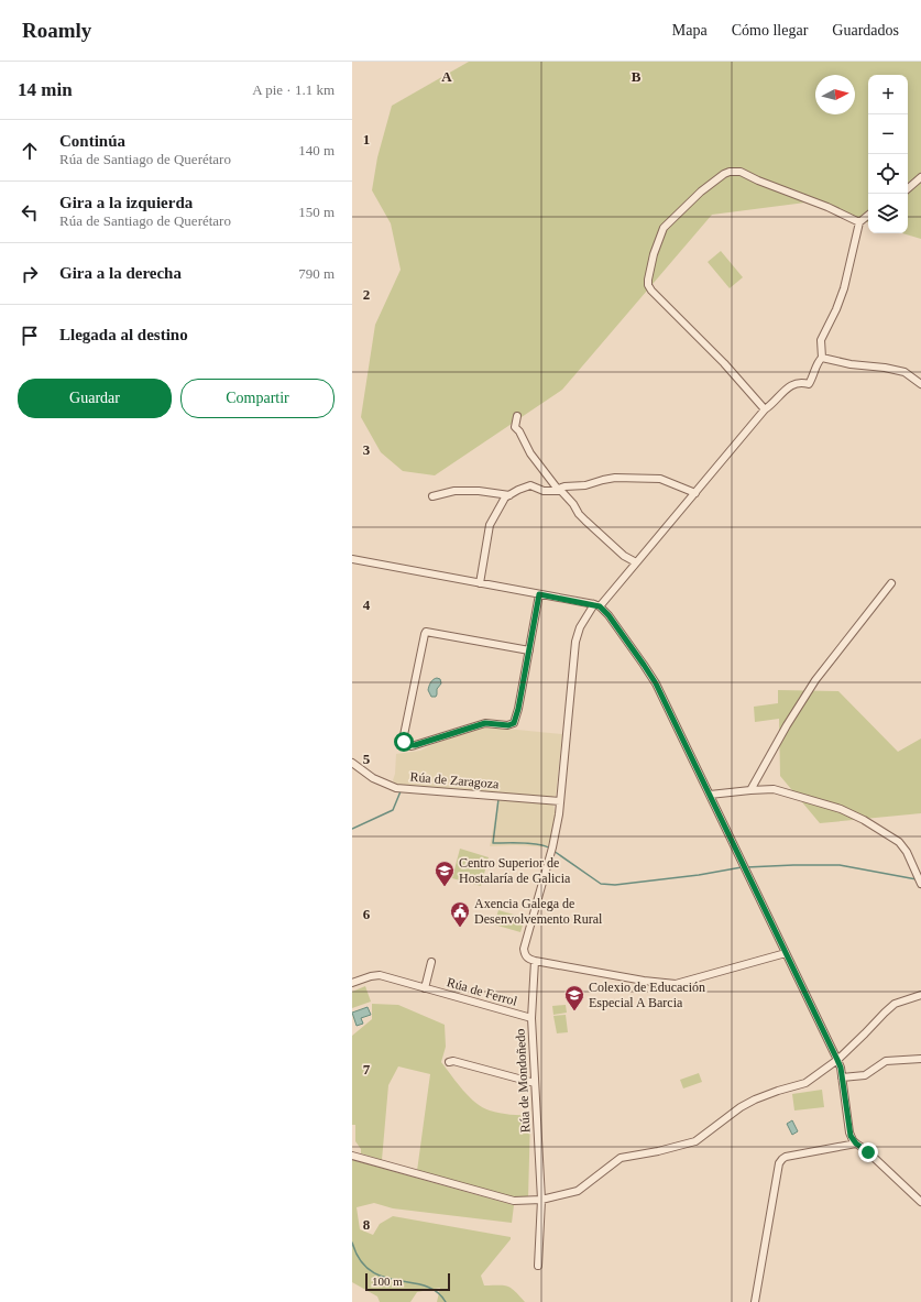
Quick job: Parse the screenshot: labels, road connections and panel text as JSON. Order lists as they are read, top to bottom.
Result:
{
  "streets": {
    "street": ["Rúa de Zaragoza", "Rúa de Ferrol", "Rúa de Mondoñedo"]
  },
  "crossings": [
    ["Rúa de Ferrol", "Rúa de Mondoñedo"]
  ],
  "places": {
    "school or university": ["Centro Superior de Hostalaría de Galicia", "Colexio de Educación Especial A Barcia"],
    "public building": ["Axencia Galega de Desenvolvemento Rural"]
  },
  "scale_bar": "100 m",
  "north": "right",
  "page": {
    "header": "Roamly",
    "nav": ["Mapa", "Cómo llegar", "Guardados"],
    "heading": ["14 min", "A pie · 1.1 km"],
    "map_buttons": ["+", "−"],
    "list": [
      ["Continúa", "Rúa de Santiago de Querétaro", "140 m"],
      ["Gira a la izquierda", "Rúa de Santiago de Querétaro", "150 m"],
      ["Gira a la derecha", "790 m"],
      "Llegada al destino"
    ],
    "buttons": ["Guardar", "Compartir"],
    "scale": "100 m"
  },
  "grid": {
    "columns": ["A", "B"],
    "rows": [
      "1",
      "2",
      "3",
      "4",
      "5",
      "6",
      "7",
      "8"
    ]
  }
}
